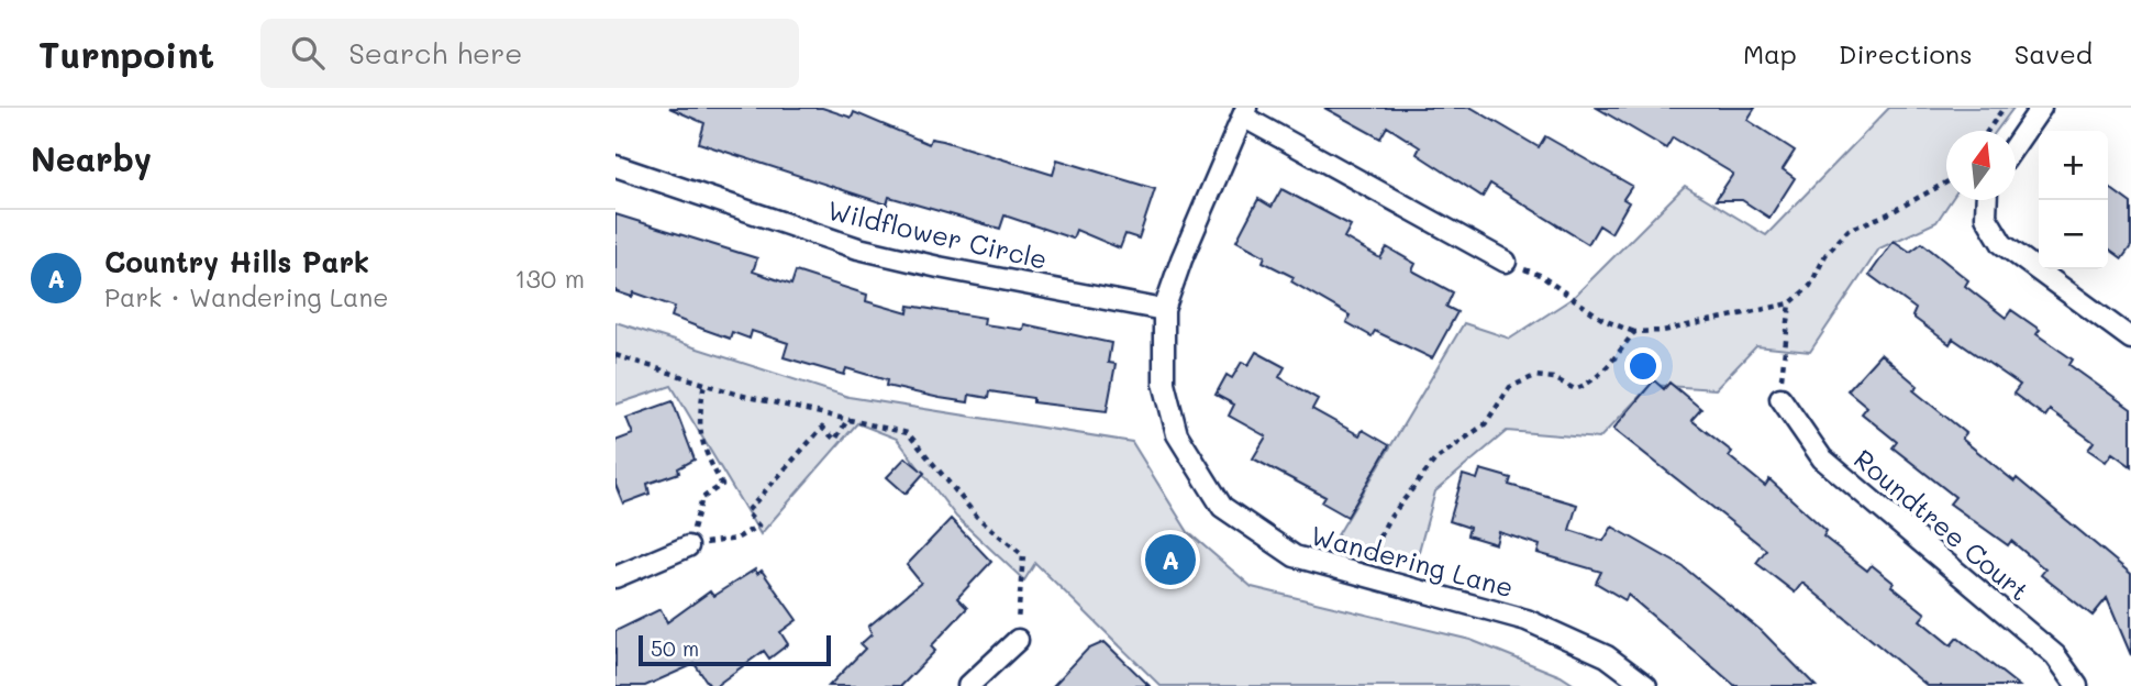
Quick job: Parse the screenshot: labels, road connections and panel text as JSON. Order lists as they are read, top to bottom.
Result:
{
  "streets": {
    "street": ["Wildflower Circle", "Roundtree Court", "Wandering Lane"]
  },
  "crossings": [
    ["Wildflower Circle", "Wandering Lane"]
  ],
  "scale_bar": "50 m",
  "north": "top",
  "page": {
    "header": "Turnpoint",
    "search": "Search here",
    "nav": ["Map", "Directions", "Saved"],
    "heading": "Nearby",
    "map_buttons": ["+", "−"],
    "list": [
      {
        "mark": "A",
        "name": "Country Hills Park",
        "note": "Park · Wandering Lane",
        "value": "130 m"
      }
    ],
    "pins": "A",
    "scale": "50 m"
  }
}
